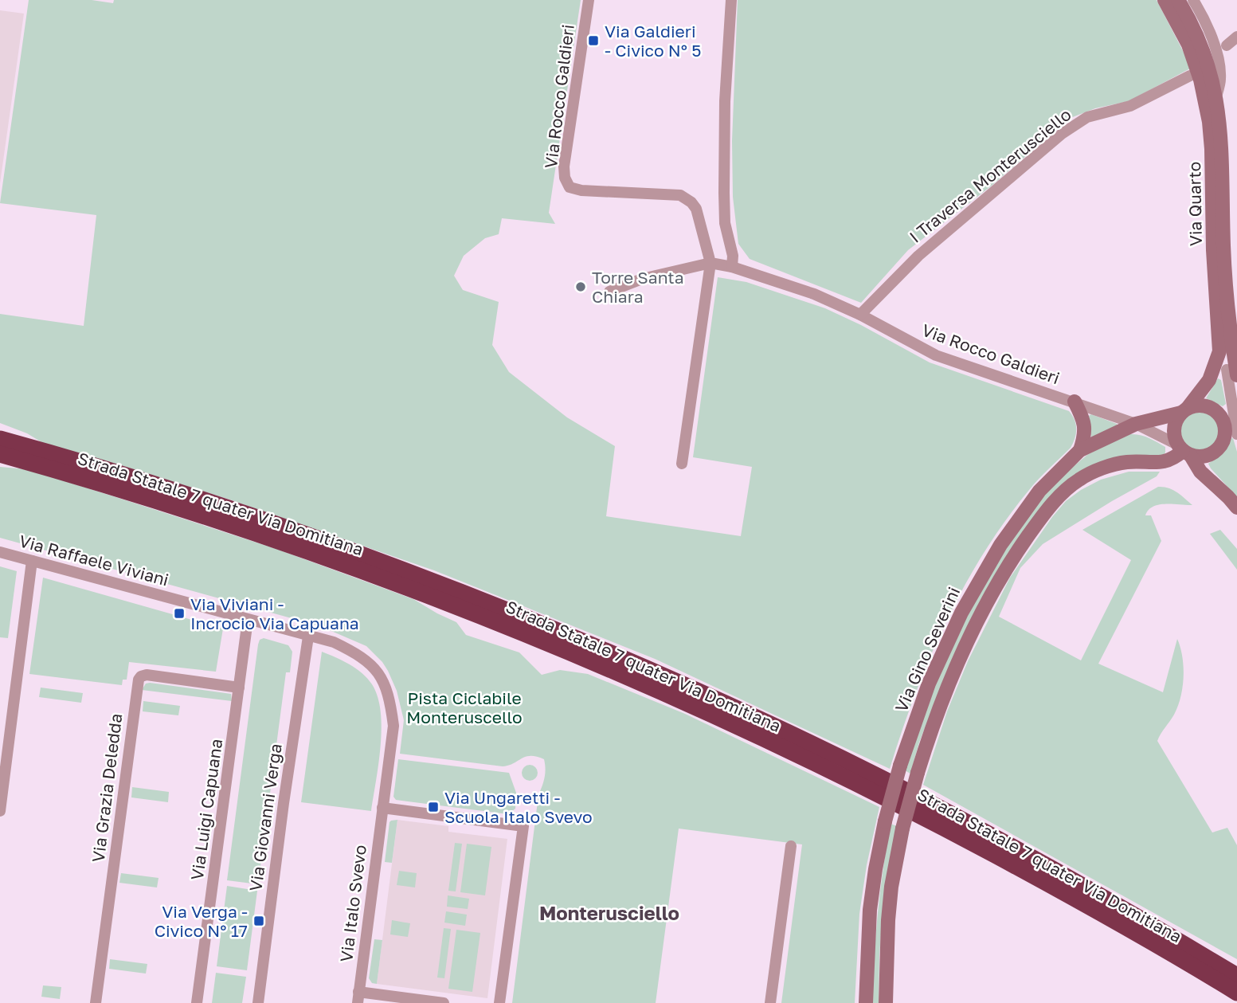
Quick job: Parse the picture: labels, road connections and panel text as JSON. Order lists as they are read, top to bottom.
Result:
{
  "streets": {
    "highway": ["Strada Statale 7 quater Via Domitiana"],
    "street": [
      "Via Rocco Galdieri",
      "I Traversa Monterusciello",
      "Via Quarto",
      "Via Raffaele Viviani",
      "Via Gino Severini",
      "Via Grazia Deledda",
      "Via Luigi Capuana",
      "Via Giovanni Verga",
      "Via Italo Svevo"
    ]
  },
  "crossings": [
    ["Via Rocco Galdieri", "I Traversa Monterusciello"],
    ["Via Rocco Galdieri", "Via Quarto"],
    ["Via Rocco Galdieri", "Via Gino Severini"],
    ["Via Quarto", "Via Gino Severini"],
    ["Via Raffaele Viviani", "Via Luigi Capuana"],
    ["Via Raffaele Viviani", "Via Giovanni Verga"],
    ["Via Raffaele Viviani", "Via Italo Svevo"],
    ["Via Grazia Deledda", "Via Luigi Capuana"],
    ["Via Giovanni Verga", "Via Italo Svevo"]
  ],
  "districts": ["Monterusciello"],
  "parks": ["Pista Ciclabile Monteruscello"],
  "places": {
    "transit": [
      "Via Galdieri - Civico N° 5",
      "Via Viviani - Incrocio Via Capuana",
      "Via Ungaretti - Scuola Italo Svevo",
      "Via Verga - Civico N° 17"
    ],
    "other": ["Torre Santa Chiara"]
  }
}
